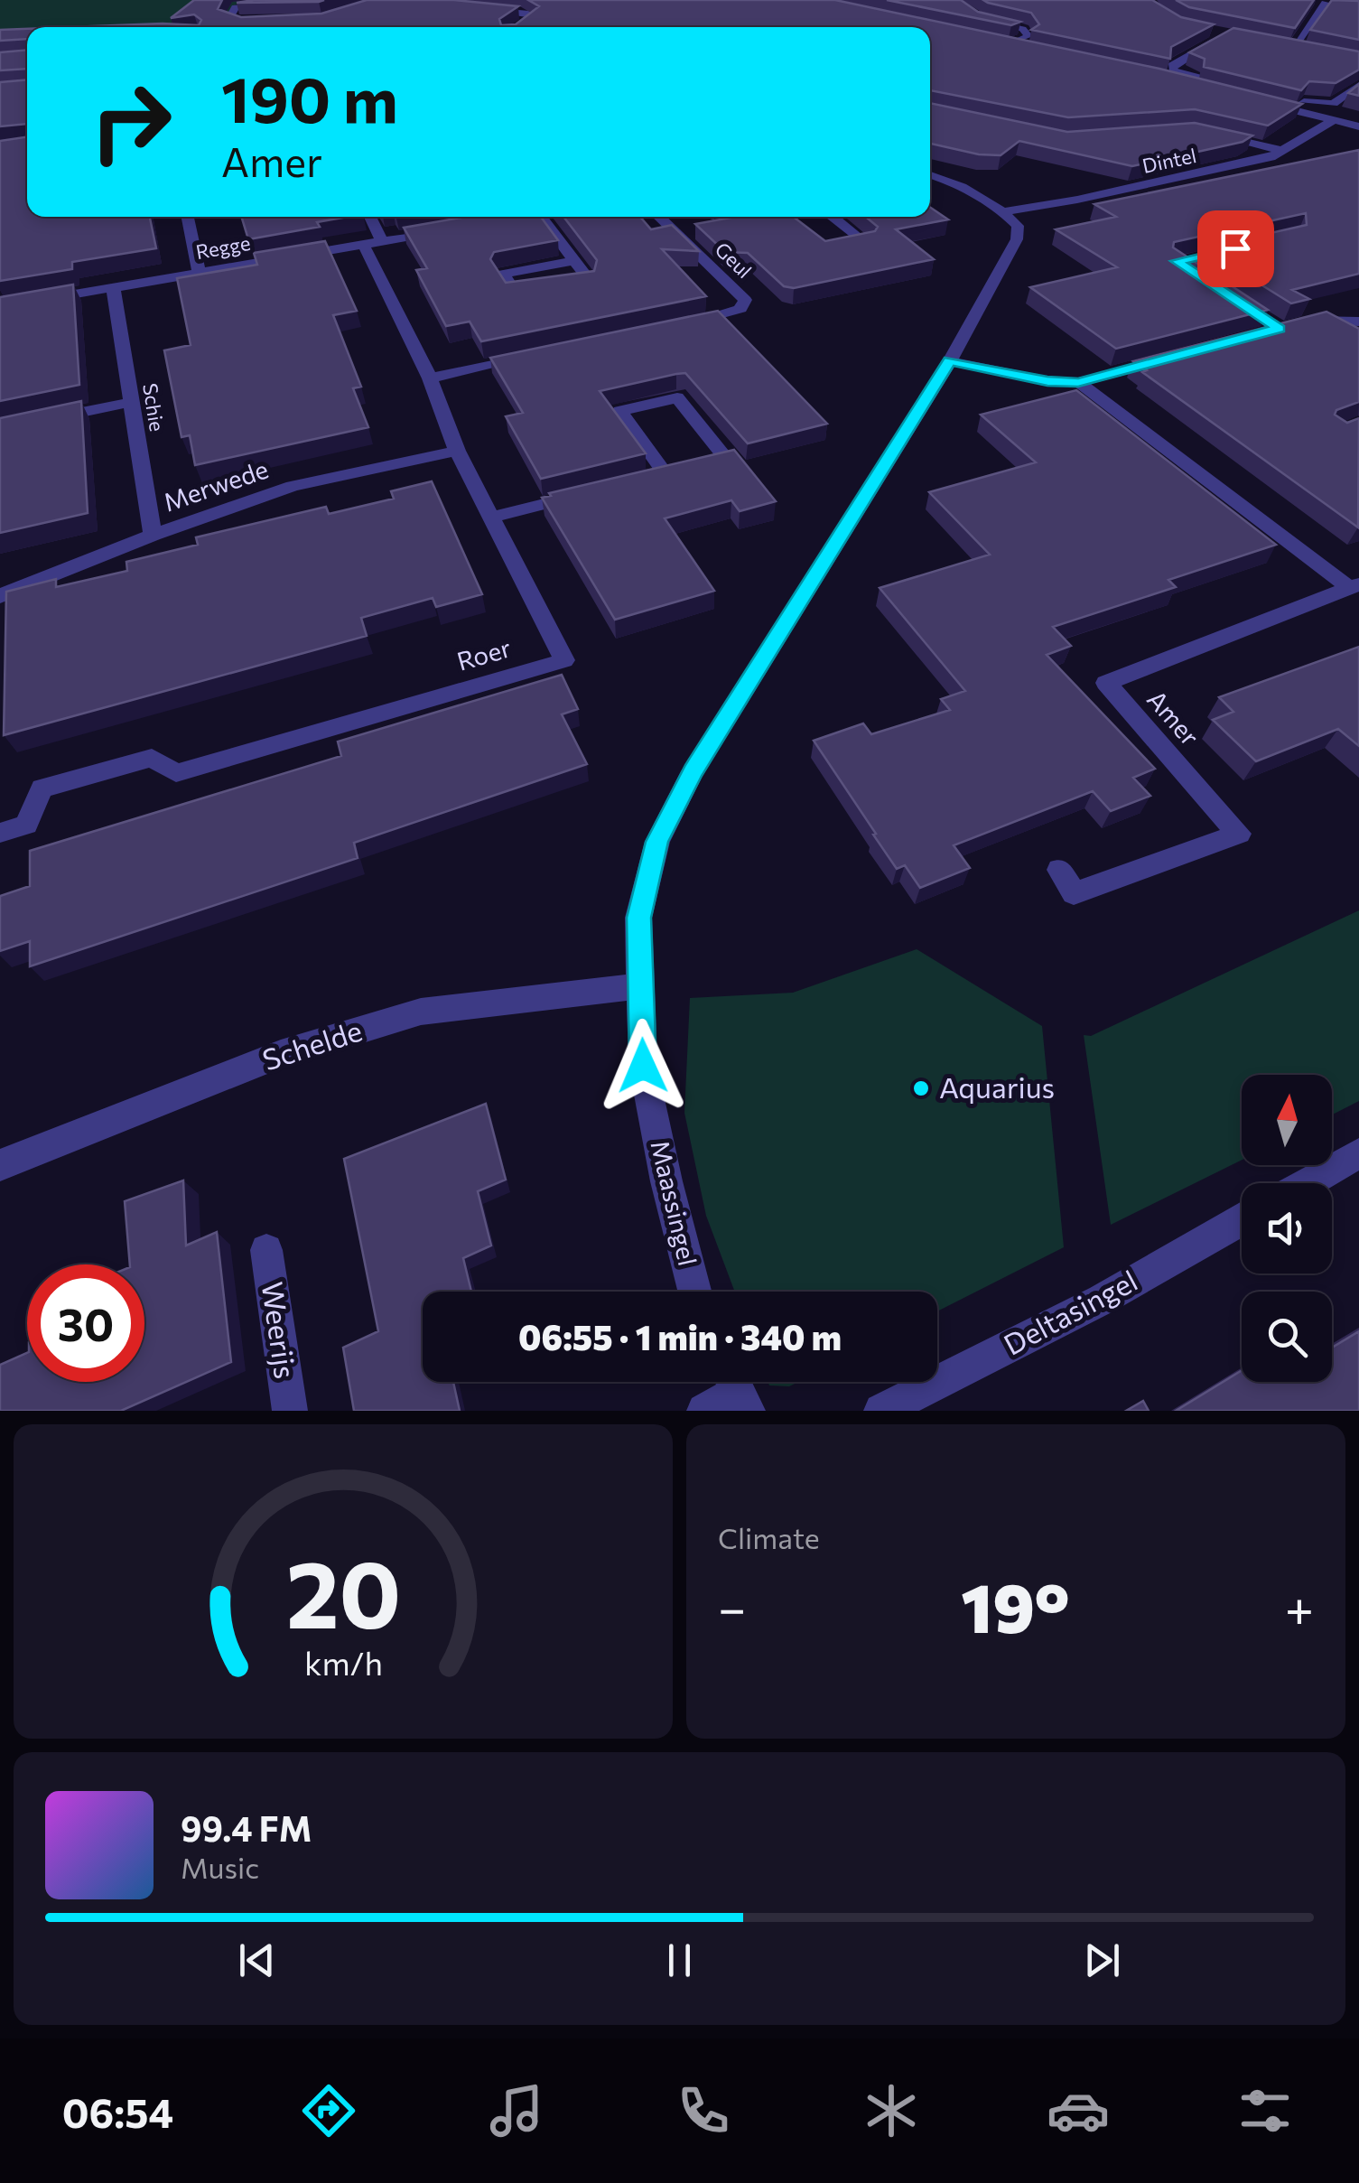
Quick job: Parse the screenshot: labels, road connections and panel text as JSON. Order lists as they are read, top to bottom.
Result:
{
  "streets": {
    "street": [
      "Dintel",
      "Regge",
      "Geul",
      "Schie",
      "Merwede",
      "Roer",
      "Amer",
      "Schelde",
      "Maassingel",
      "Deltasingel",
      "Weerijs"
    ]
  },
  "crossings": [
    ["Dintel", "Maassingel"],
    ["Regge", "Schie"],
    ["Regge", "Roer"],
    ["Schie", "Merwede"],
    ["Merwede", "Roer"],
    ["Schelde", "Maassingel"]
  ],
  "places": ["Aquarius"],
  "north": "top",
  "page": {
    "turn": ["190 m", "Amer"],
    "limit": "30",
    "trip": "06:55 · 1 min · 340 m",
    "tile": "Climate",
    "heat": ["−", "19°", "+"],
    "song": ["99.4 FM", "Music"],
    "tabs": "06:54",
    "gauge": ["20", "km/h"]
  }
}
